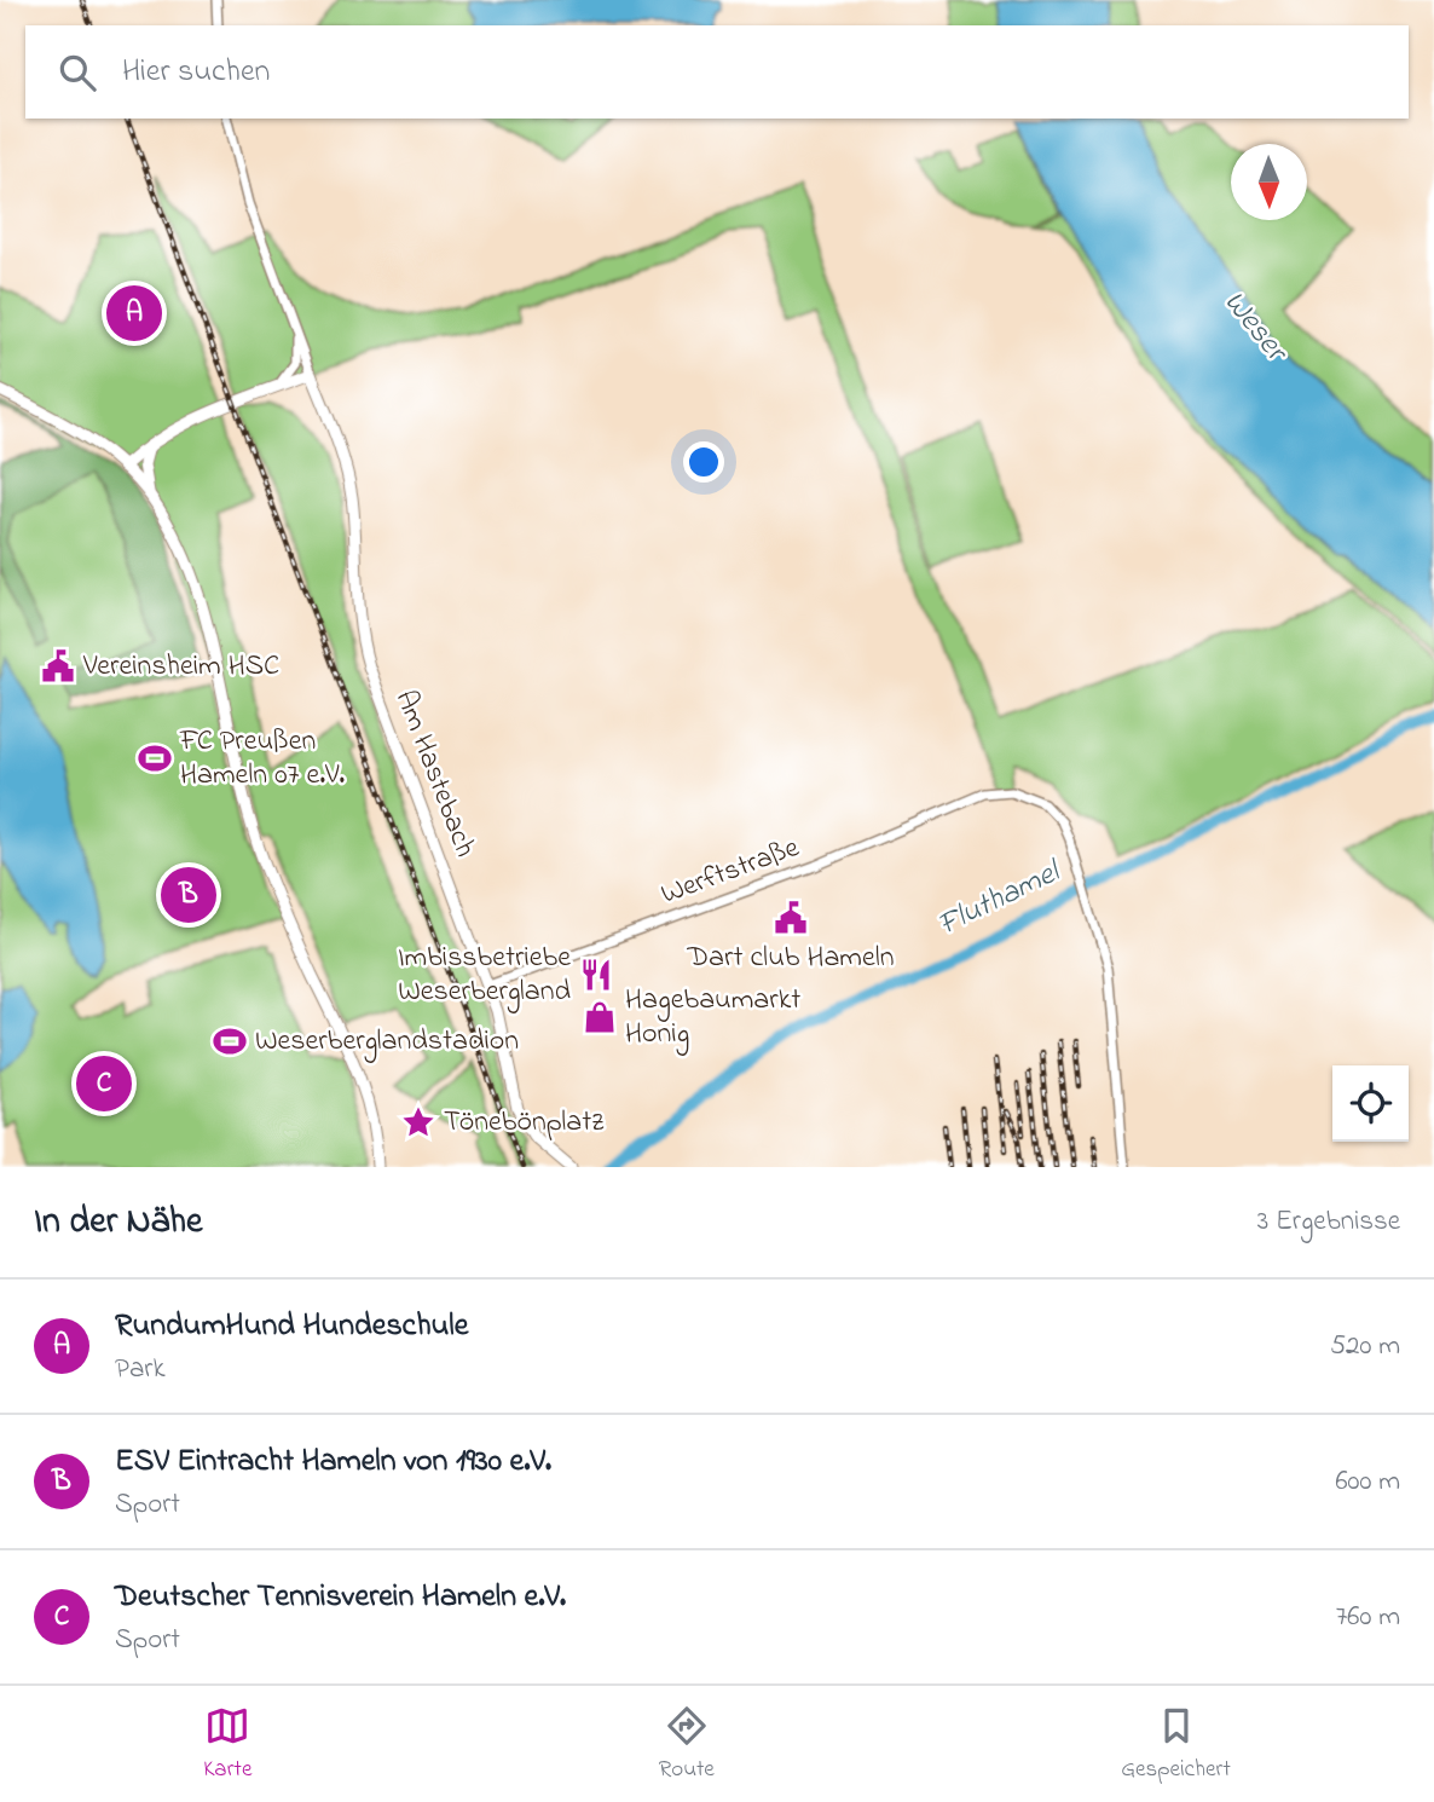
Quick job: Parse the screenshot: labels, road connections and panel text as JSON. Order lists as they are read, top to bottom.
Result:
{
  "streets": {
    "main road": ["Am Hastebach"],
    "street": ["Werftstraße"]
  },
  "crossings": [
    ["Am Hastebach", "Werftstraße"]
  ],
  "water": ["Weser", "Fluthamel"],
  "places": {
    "public building": ["Vereinsheim HSC", "Dart club Hameln"],
    "sports": ["FC Preußen Hameln 07 e.V.", "Weserberglandstadion"],
    "restaurant": ["Imbissbetriebe Weserbergland"],
    "shop": ["Hagebaumarkt Honig"],
    "place": ["Tönebönplatz"]
  },
  "north": "bottom",
  "page": {
    "search": "Hier suchen",
    "pins": ["A", "B", "C"],
    "heading": ["In der Nähe", "3 Ergebnisse"],
    "list": [
      {
        "mark": "A",
        "name": "RundumHund Hundeschule",
        "note": "Park",
        "value": "520 m"
      },
      {
        "mark": "B",
        "name": "ESV Eintracht Hameln von 1930 e.V.",
        "note": "Sport",
        "value": "600 m"
      },
      {
        "mark": "C",
        "name": "Deutscher Tennisverein Hameln e.V.",
        "note": "Sport",
        "value": "760 m"
      }
    ],
    "nav": ["Karte", "Route", "Gespeichert"]
  }
}
